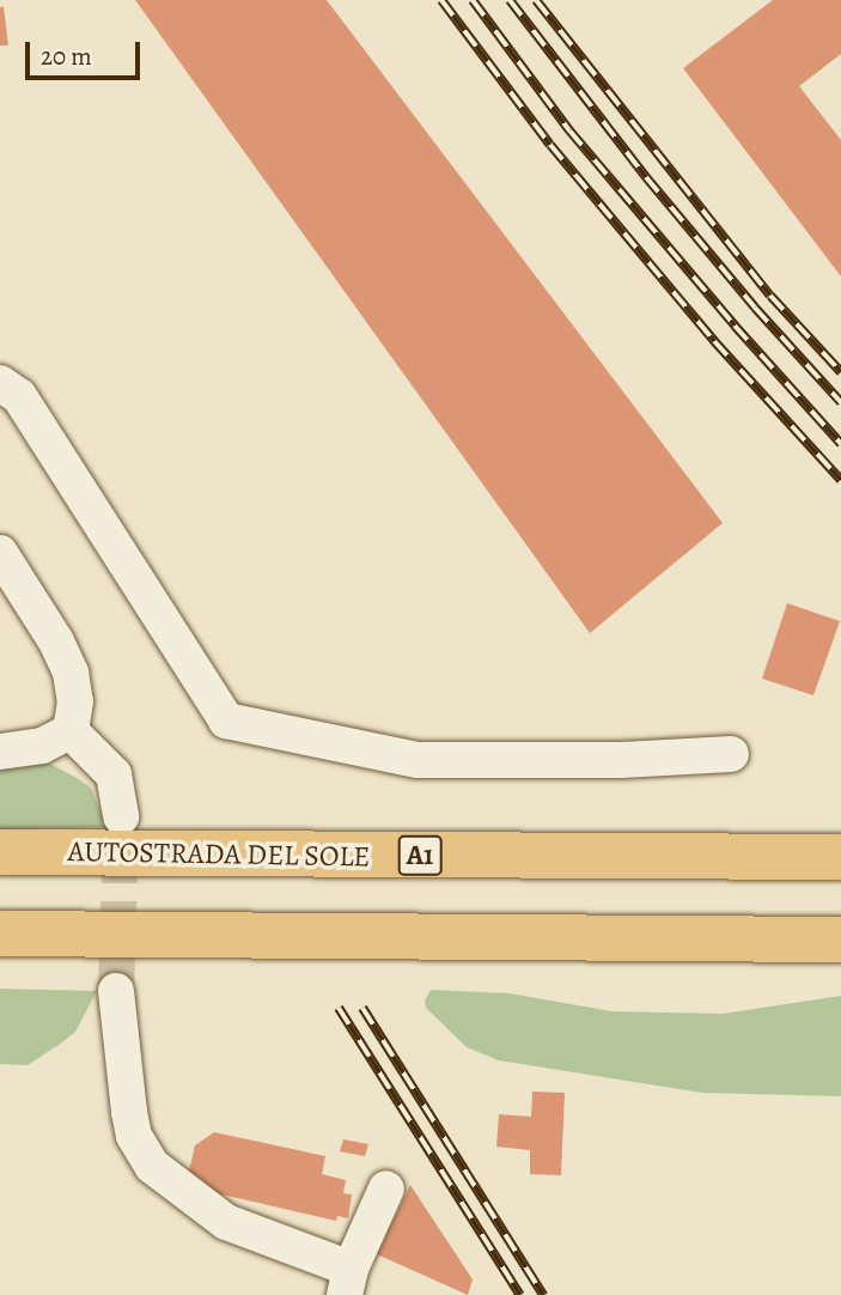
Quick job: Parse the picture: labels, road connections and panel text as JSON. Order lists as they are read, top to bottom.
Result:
{
  "streets": {
    "highway": ["AUTOSTRADA DEL SOLE", "A1"]
  },
  "scale_bar": "20 m"
}
